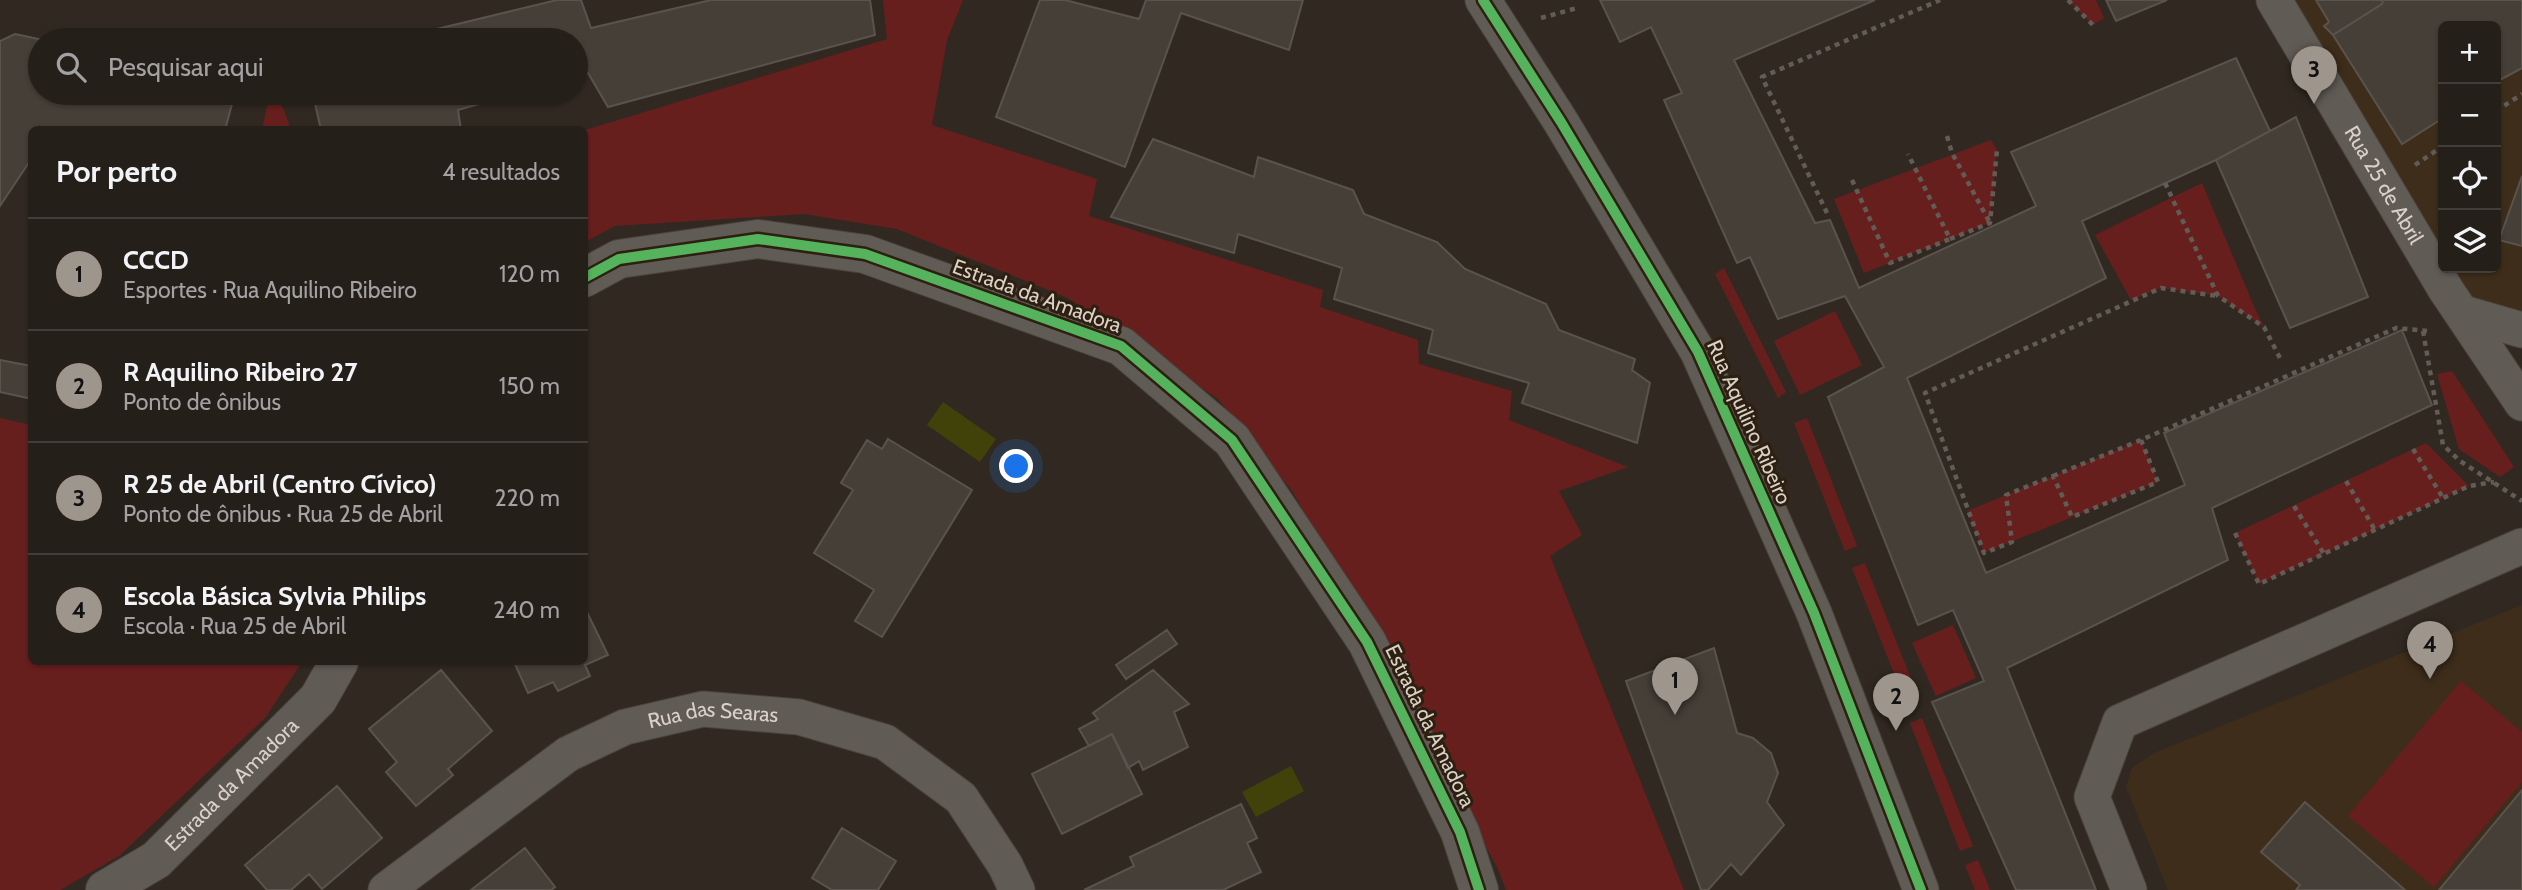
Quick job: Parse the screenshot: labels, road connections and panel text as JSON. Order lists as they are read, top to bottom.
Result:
{
  "streets": {
    "street": [
      "Rua 25 de Abril",
      "Estrada da Amadora",
      "Rua Aquilino Ribeiro",
      "Rua das Searas"
    ]
  },
  "page": {
    "map_buttons": ["+", "−"],
    "search": "Pesquisar aqui",
    "pins": [
      "3",
      "4",
      "1",
      "2"
    ],
    "heading": ["Por perto", "4 resultados"],
    "list": [
      {
        "mark": "1",
        "name": "CCCD",
        "note": "Esportes · Rua Aquilino Ribeiro",
        "value": "120 m"
      },
      {
        "mark": "2",
        "name": "R Aquilino Ribeiro 27",
        "note": "Ponto de ônibus",
        "value": "150 m"
      },
      {
        "mark": "3",
        "name": "R 25 de Abril (Centro Cívico)",
        "note": "Ponto de ônibus · Rua 25 de Abril",
        "value": "220 m"
      },
      {
        "mark": "4",
        "name": "Escola Básica Sylvia Philips",
        "note": "Escola · Rua 25 de Abril",
        "value": "240 m"
      }
    ]
  }
}
